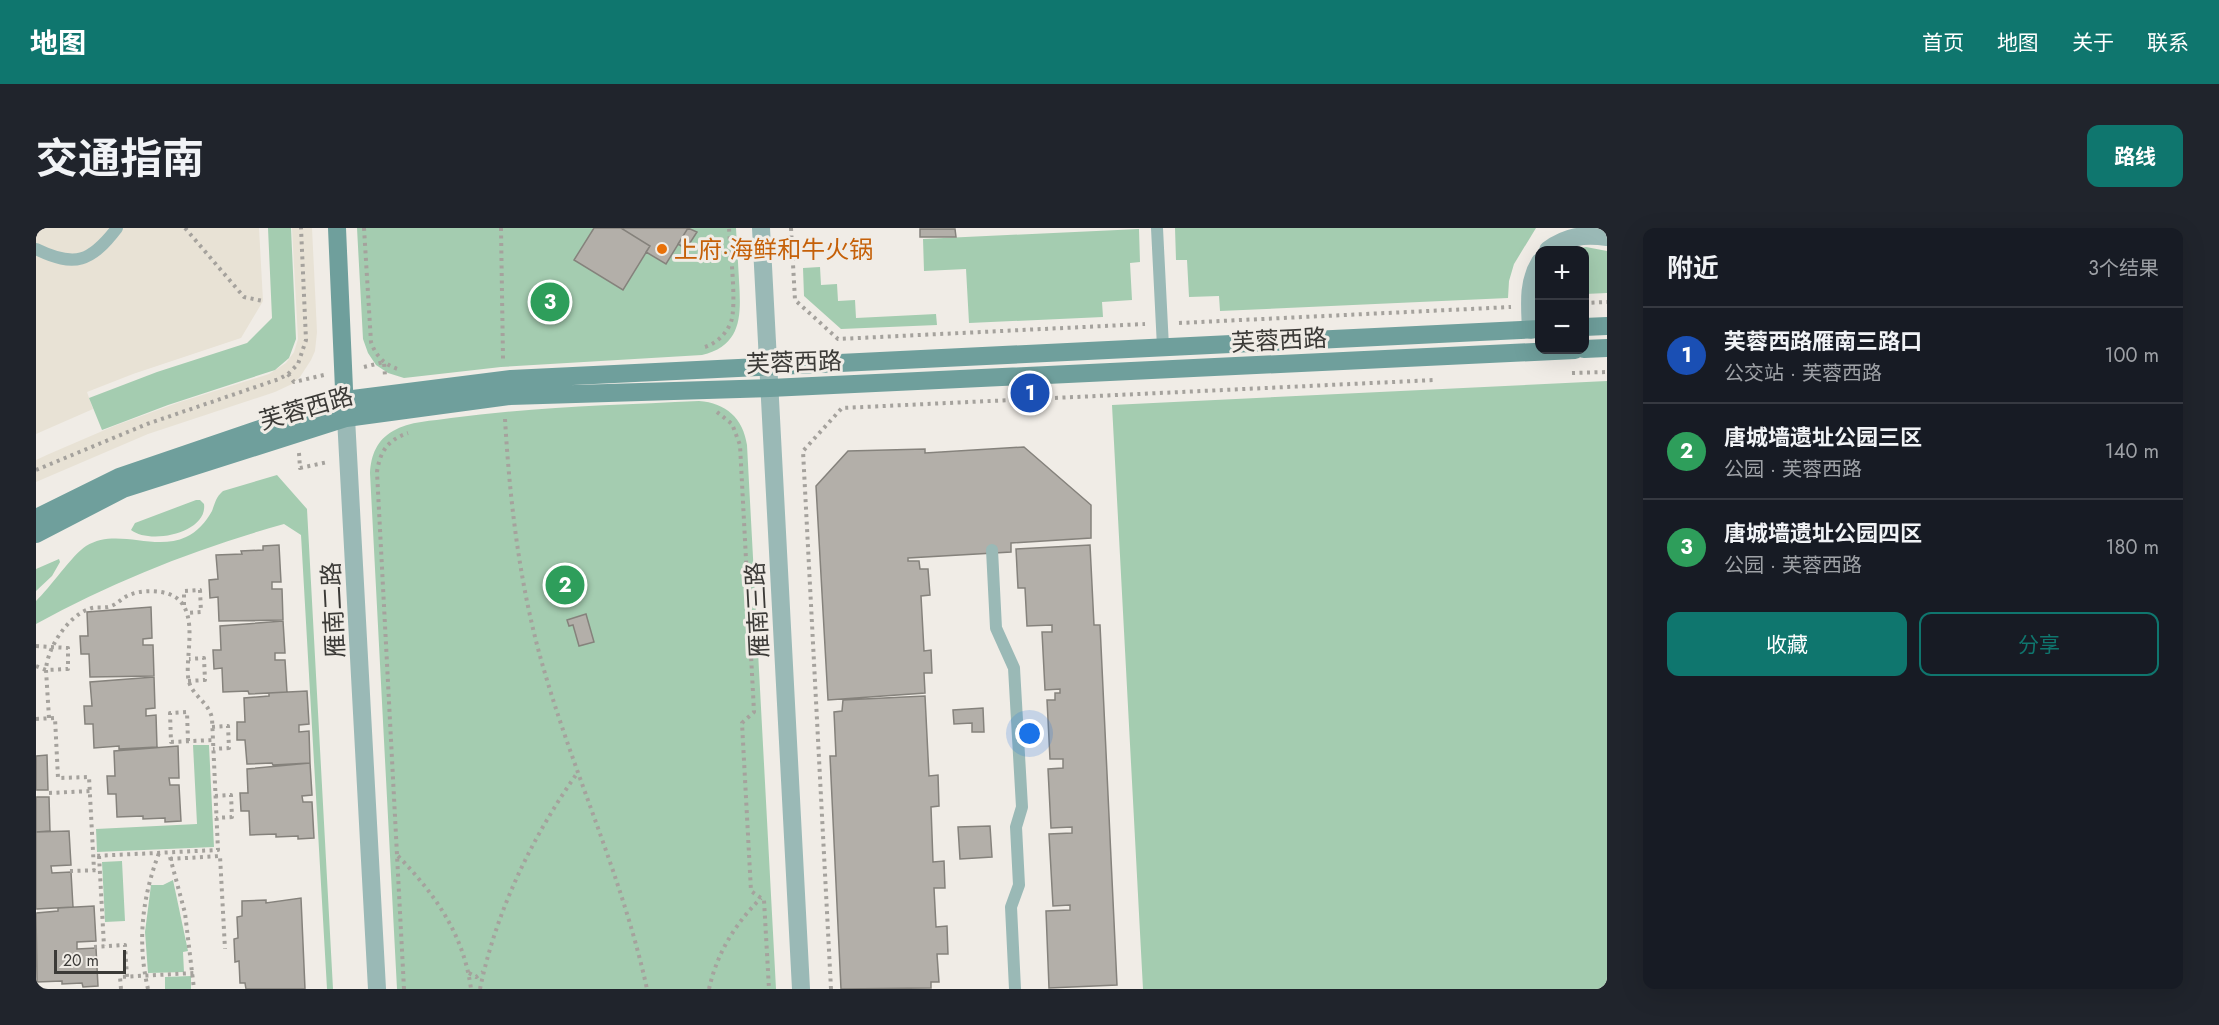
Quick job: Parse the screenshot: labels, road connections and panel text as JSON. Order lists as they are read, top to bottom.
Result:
{
  "streets": {
    "main road": ["芙蓉西路", "雁南二路"],
    "street": ["雁南三路"]
  },
  "crossings": [
    ["芙蓉西路", "雁南二路"],
    ["芙蓉西路", "雁南三路"]
  ],
  "places": ["上府·海鲜和牛火锅"],
  "scale_bar": "20 m",
  "page": {
    "header": "地图",
    "nav": [
      "首页",
      "地图",
      "关于",
      "联系"
    ],
    "title": "交通指南",
    "buttons": [
      "路线",
      ["收藏", "分享"]
    ],
    "heading": ["附近", "3个结果"],
    "map_buttons": ["+", "−"],
    "pins": ["3", "1", "2"],
    "list": [
      {
        "mark": "1",
        "name": "芙蓉西路雁南三路口",
        "note": "公交站 · 芙蓉西路",
        "value": "100 m"
      },
      {
        "mark": "2",
        "name": "唐城墙遗址公园三区",
        "note": "公园 · 芙蓉西路",
        "value": "140 m"
      },
      {
        "mark": "3",
        "name": "唐城墙遗址公园四区",
        "note": "公园 · 芙蓉西路",
        "value": "180 m"
      }
    ],
    "scale": "20 m"
  }
}
